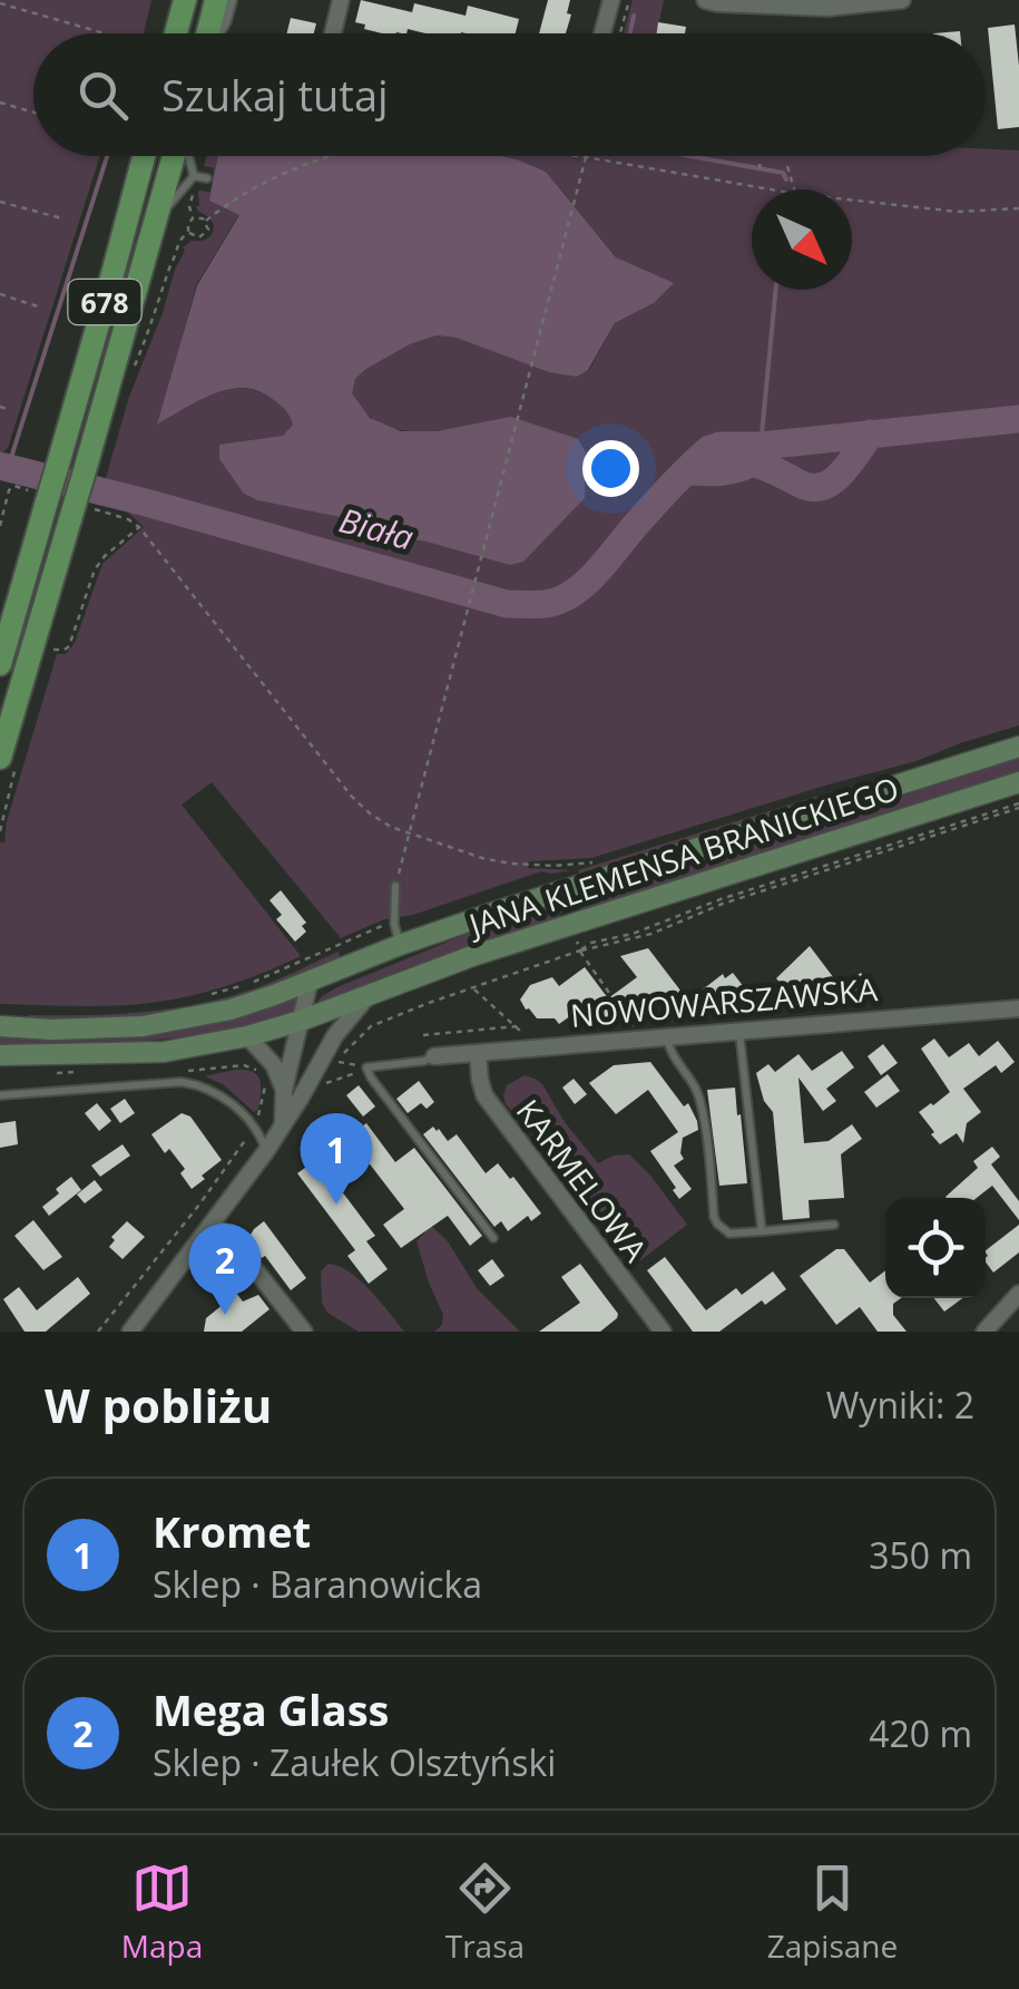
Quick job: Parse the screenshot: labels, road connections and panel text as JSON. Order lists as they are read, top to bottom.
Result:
{
  "streets": {
    "main road": ["678", "JANA KLEMENSA BRANICKIEGO"],
    "street": ["NOWOWARSZAWSKA", "KARMELOWA"]
  },
  "crossings": [
    ["NOWOWARSZAWSKA", "KARMELOWA"]
  ],
  "water": ["Biała"],
  "north": "bottom right",
  "page": {
    "search": "Szukaj tutaj",
    "pins": ["1", "2"],
    "heading": ["W pobliżu", "Wyniki: 2"],
    "list": [
      {
        "mark": "1",
        "name": "Kromet",
        "note": "Sklep · Baranowicka",
        "value": "350 m"
      },
      {
        "mark": "2",
        "name": "Mega Glass",
        "note": "Sklep · Zaułek Olsztyński",
        "value": "420 m"
      }
    ],
    "nav": ["Mapa", "Trasa", "Zapisane"]
  }
}
